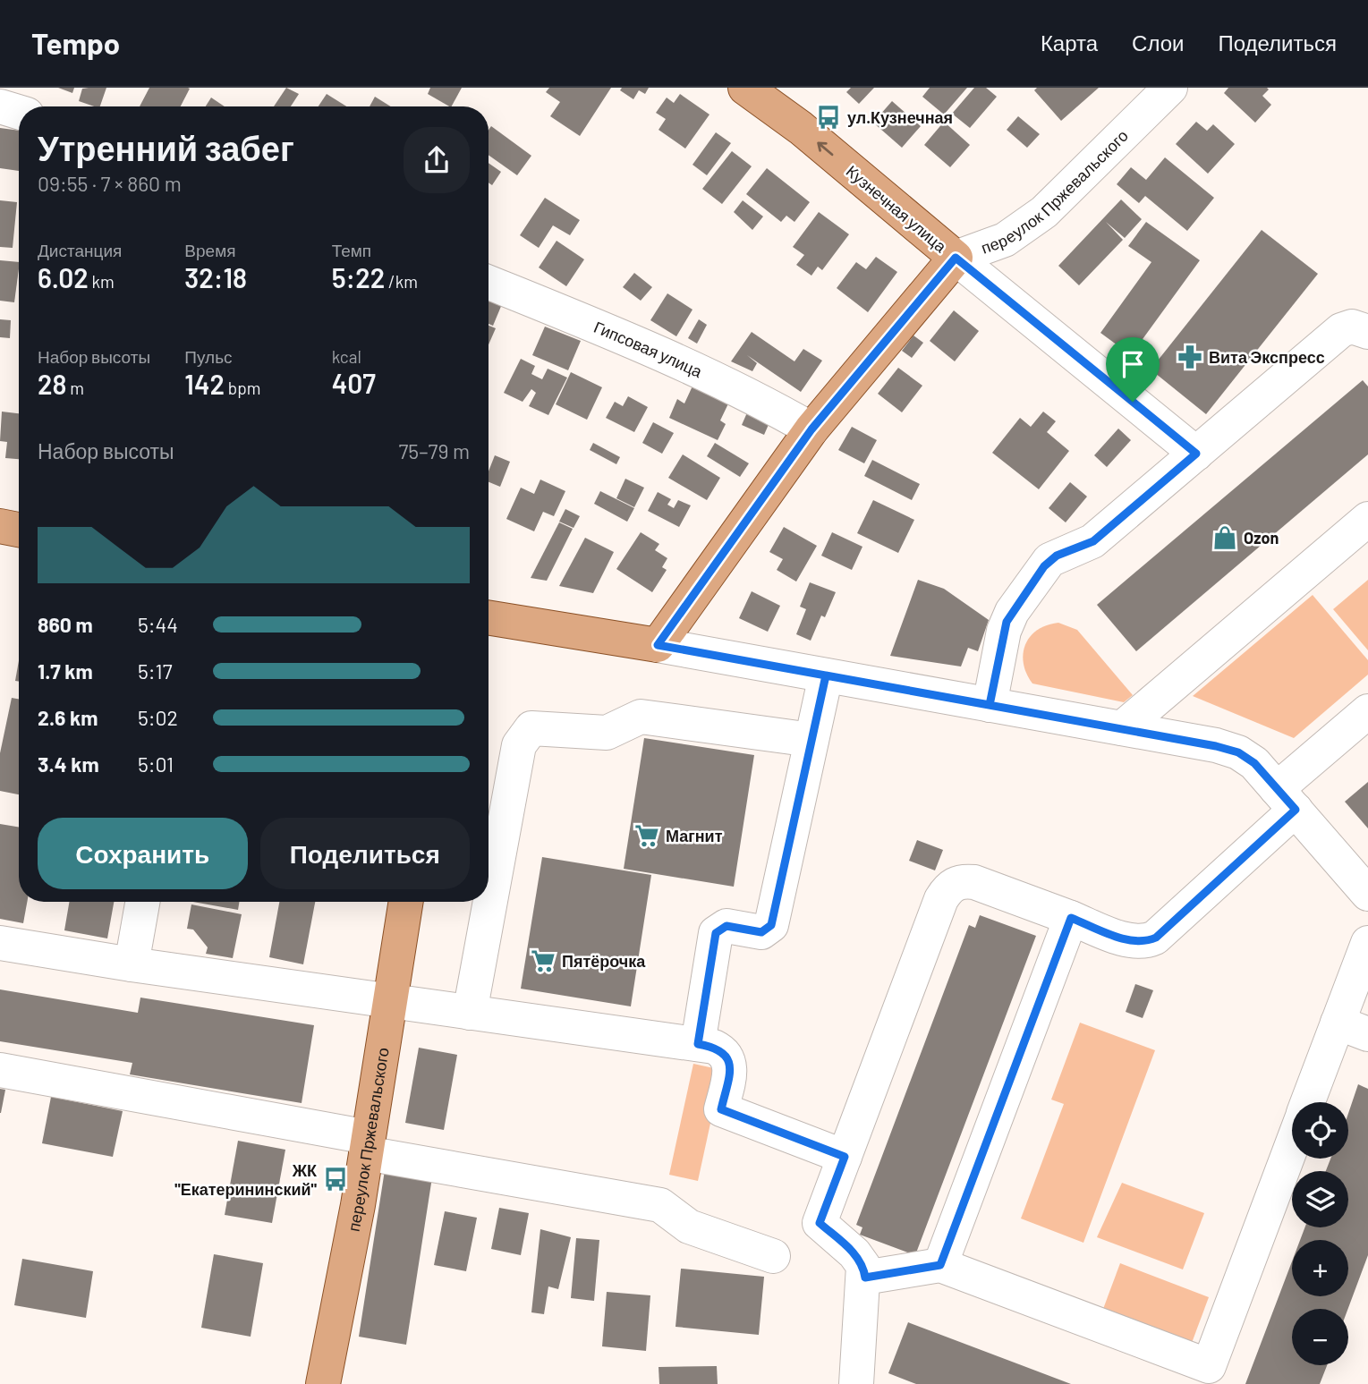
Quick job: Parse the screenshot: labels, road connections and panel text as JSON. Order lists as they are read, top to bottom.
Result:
{
  "streets": {
    "main road": ["переулок Пржевальского", "Кузнечная улица"],
    "street": ["Гипсовая улица"]
  },
  "crossings": [
    ["переулок Пржевальского", "Кузнечная улица"]
  ],
  "one_way": ["Кузнечная улица"],
  "places": {
    "bus stop": ["ул.Кузнечная", "ЖК \"Екатерининский\""],
    "pharmacy": ["Вита Экспресс"],
    "shop": ["Ozon"],
    "supermarket": ["Магнит", "Пятёрочка"]
  },
  "page": {
    "header": "Tempo",
    "nav": ["Карта", "Слои", "Поделиться"],
    "heading": ["Утренний забег", "09:55 · 7 × 860 m"],
    "stats": [
      ["Дистанция", "6.02 km"],
      ["Время", "32:18"],
      ["Темп", "5:22 /km"],
      ["Набор высоты", "28 m"],
      ["Пульс", "142 bpm"],
      ["kcal", "407"]
    ],
    "chart": ["Набор высоты", "75–79 m"],
    "list": [
      {
        "name": "860 m",
        "note": "5:44"
      },
      {
        "name": "1.7 km",
        "note": "5:17"
      },
      {
        "name": "2.6 km",
        "note": "5:02"
      },
      {
        "name": "3.4 km",
        "note": "5:01"
      }
    ],
    "buttons": ["Сохранить", "Поделиться"],
    "map_buttons": ["+", "−"]
  }
}
